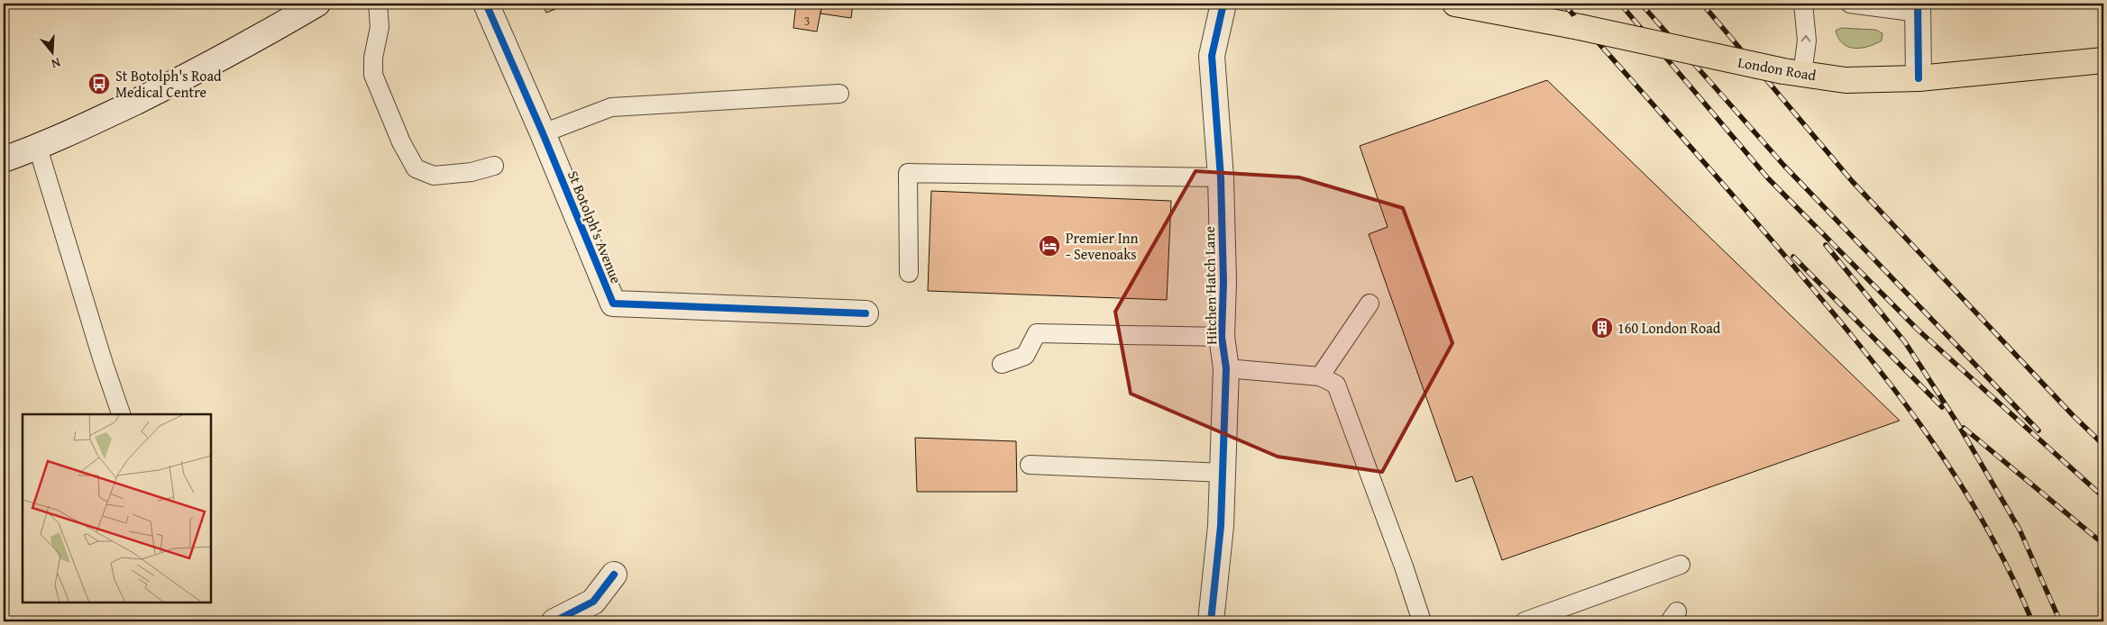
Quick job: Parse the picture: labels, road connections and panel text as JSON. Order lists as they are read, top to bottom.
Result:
{
  "streets": {
    "main road": ["London Road"],
    "street": ["St Botolph's Avenue", "Hitchen Hatch Lane"]
  },
  "places": {
    "bus stop": ["St Botolph's Road Medical Centre"],
    "hotel": ["Premier Inn - Sevenoaks"],
    "building": ["160 London Road"]
  },
  "house_numbers": ["3"],
  "north": "bottom"
}
